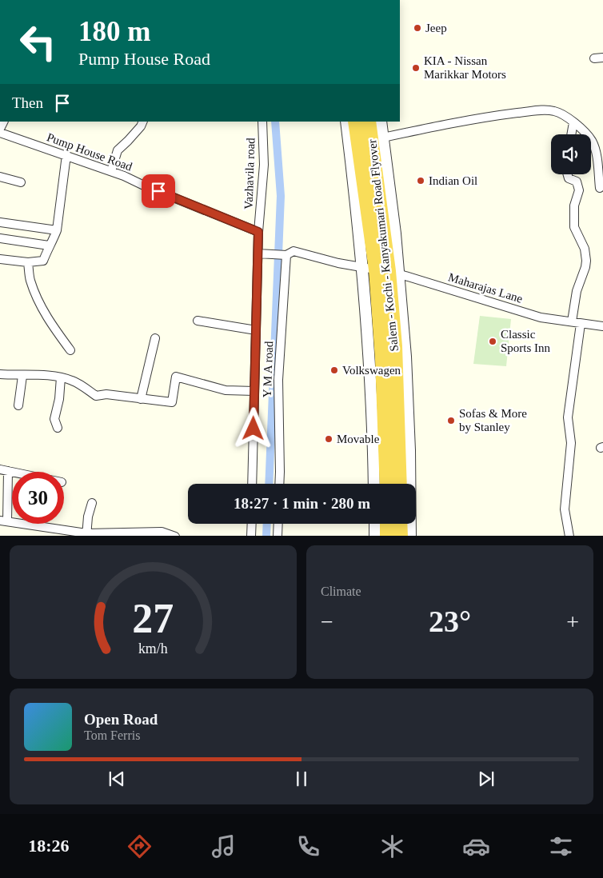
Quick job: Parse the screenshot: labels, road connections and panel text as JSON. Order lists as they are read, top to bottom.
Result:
{
  "streets": {
    "highway": ["Salem - Kochi - Kanyakumari Road Flyover"],
    "street": [
      "Pump House Road",
      "Vazhavila road",
      "Maharajas Lane",
      "Y M A road"
    ]
  },
  "crossings": [
    ["Pump House Road", "Vazhavila road"],
    ["Vazhavila road", "Maharajas Lane"],
    ["Salem - Kochi - Kanyakumari Road Flyover", "Maharajas Lane"],
    ["Maharajas Lane", "Y M A road"]
  ],
  "places": [
    "Jeep",
    "KIA - Nissan Marikkar Motors",
    "Indian Oil",
    "Classic Sports Inn",
    "Volkswagen",
    "Sofas & More by Stanley",
    "Movable"
  ],
  "page": {
    "turn": ["180 m", "Pump House Road"],
    "then": "Then",
    "limit": "30",
    "trip": "18:27 · 1 min · 280 m",
    "tile": "Climate",
    "heat": ["−", "23°", "+"],
    "song": ["Open Road", "Tom Ferris"],
    "tabs": "18:26",
    "gauge": ["27", "km/h"]
  }
}
